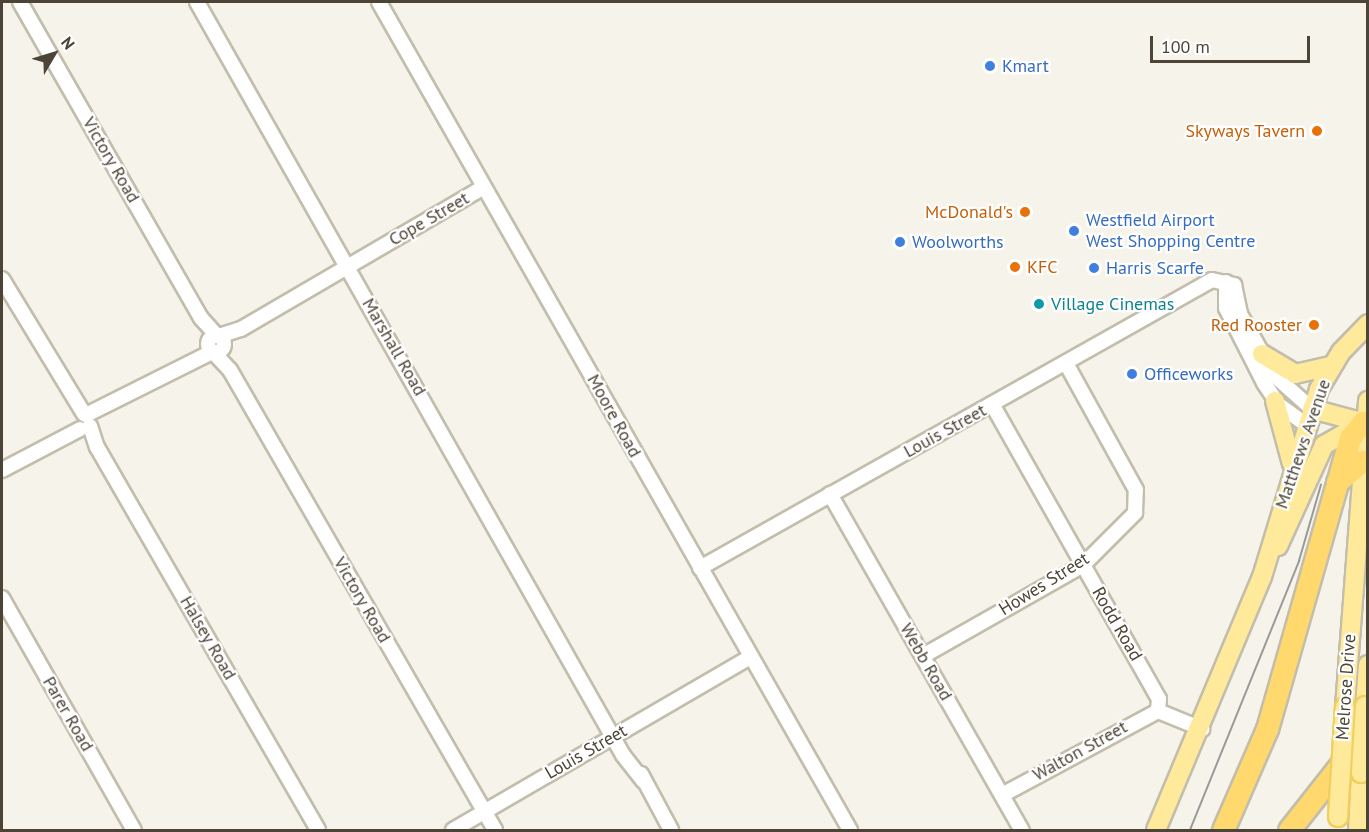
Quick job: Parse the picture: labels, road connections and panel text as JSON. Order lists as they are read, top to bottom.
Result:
{
  "streets": {
    "main road": ["Matthews Avenue", "Melrose Drive"],
    "street": [
      "Victory Road",
      "Cope Street",
      "Marshall Road",
      "Moore Road",
      "Louis Street",
      "Howes Street",
      "Rodd Road",
      "Halsey Road",
      "Webb Road",
      "Parer Road",
      "Walton Street"
    ]
  },
  "crossings": [
    ["Victory Road", "Cope Street"],
    ["Victory Road", "Louis Street"],
    ["Cope Street", "Marshall Road"],
    ["Cope Street", "Moore Road"],
    ["Cope Street", "Halsey Road"],
    ["Marshall Road", "Louis Street"],
    ["Moore Road", "Louis Street"],
    ["Louis Street", "Howes Street"],
    ["Louis Street", "Rodd Road"],
    ["Louis Street", "Webb Road"],
    ["Howes Street", "Rodd Road"],
    ["Howes Street", "Webb Road"],
    ["Rodd Road", "Walton Street"],
    ["Webb Road", "Walton Street"]
  ],
  "places": [
    "Kmart",
    "Skyways Tavern",
    "McDonald's",
    "Westfield Airport West Shopping Centre",
    "Woolworths",
    "KFC",
    "Harris Scarfe",
    "Village Cinemas",
    "Red Rooster",
    "Officeworks"
  ],
  "scale_bar": "100 m",
  "north": "top right"
}
